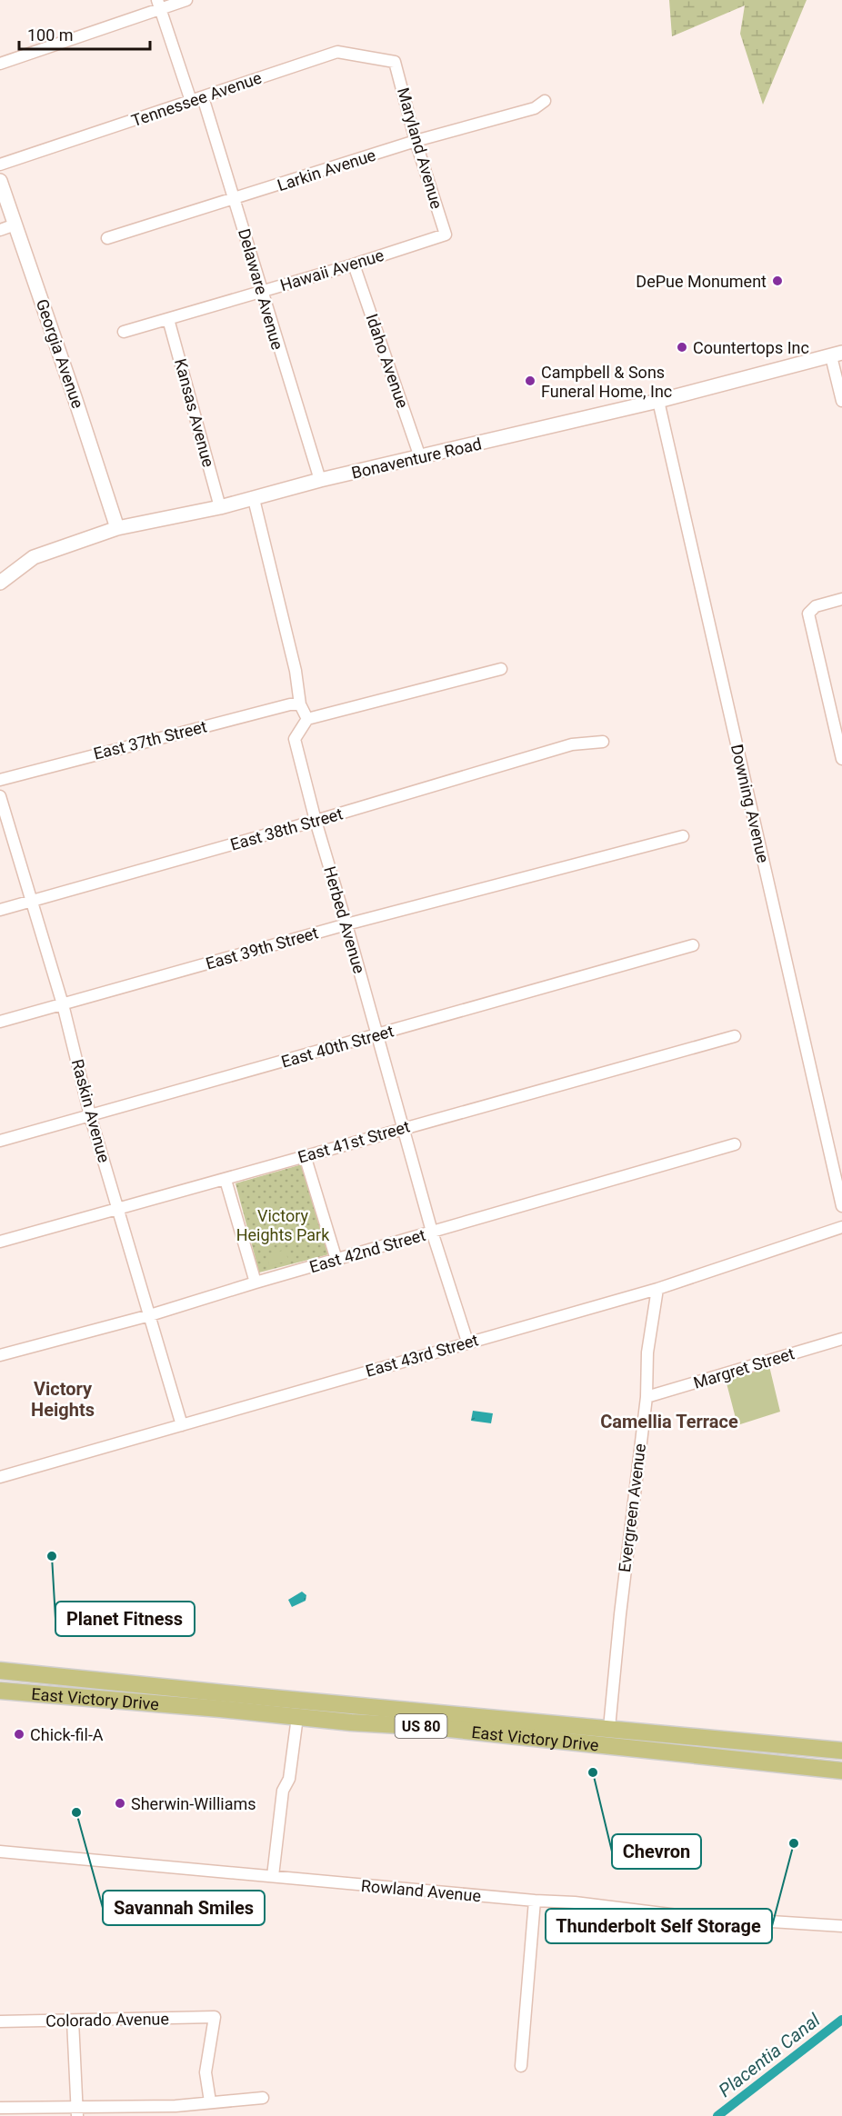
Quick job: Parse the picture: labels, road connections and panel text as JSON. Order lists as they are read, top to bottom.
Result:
{
  "streets": {
    "main road": ["East Victory Drive", "US 80"],
    "street": [
      "Tennessee Avenue",
      "Maryland Avenue",
      "Larkin Avenue",
      "Hawaii Avenue",
      "Delaware Avenue",
      "Georgia Avenue",
      "Idaho Avenue",
      "Kansas Avenue",
      "Bonaventure Road",
      "East 37th Street",
      "Downing Avenue",
      "East 38th Street",
      "Herbed Avenue",
      "East 39th Street",
      "East 40th Street",
      "Raskin Avenue",
      "East 41st Street",
      "East 42nd Street",
      "East 43rd Street",
      "Margret Street",
      "Evergreen Avenue",
      "Rowland Avenue",
      "Colorado Avenue"
    ]
  },
  "crossings": [
    ["Tennessee Avenue", "Maryland Avenue"],
    ["Tennessee Avenue", "Delaware Avenue"],
    ["Maryland Avenue", "Larkin Avenue"],
    ["Maryland Avenue", "Hawaii Avenue"],
    ["Larkin Avenue", "Delaware Avenue"],
    ["Hawaii Avenue", "Delaware Avenue"],
    ["Hawaii Avenue", "Idaho Avenue"],
    ["Hawaii Avenue", "Kansas Avenue"],
    ["Delaware Avenue", "Bonaventure Road"],
    ["Georgia Avenue", "Bonaventure Road"],
    ["Idaho Avenue", "Bonaventure Road"],
    ["Kansas Avenue", "Bonaventure Road"],
    ["Bonaventure Road", "Downing Avenue"],
    ["East 38th Street", "Herbed Avenue"],
    ["East 38th Street", "Raskin Avenue"],
    ["Herbed Avenue", "East 39th Street"],
    ["Herbed Avenue", "East 40th Street"],
    ["Herbed Avenue", "East 41st Street"],
    ["Herbed Avenue", "East 42nd Street"],
    ["Herbed Avenue", "East 43rd Street"],
    ["East 39th Street", "Raskin Avenue"],
    ["East 40th Street", "Raskin Avenue"],
    ["Raskin Avenue", "East 41st Street"],
    ["Raskin Avenue", "East 42nd Street"],
    ["Raskin Avenue", "East 43rd Street"],
    ["East 43rd Street", "Evergreen Avenue"],
    ["Margret Street", "Evergreen Avenue"],
    ["Evergreen Avenue", "East Victory Drive"]
  ],
  "districts": ["Victory Heights", "Camellia Terrace"],
  "water": ["Placentia Canal"],
  "parks": ["Victory Heights Park"],
  "places": [
    "DePue Monument",
    "Countertops Inc",
    "Campbell & Sons Funeral Home, Inc",
    "Planet Fitness",
    "Chick-fil-A",
    "Chevron",
    "Sherwin-Williams",
    "Savannah Smiles",
    "Thunderbolt Self Storage"
  ],
  "scale_bar": "100 m"
}
